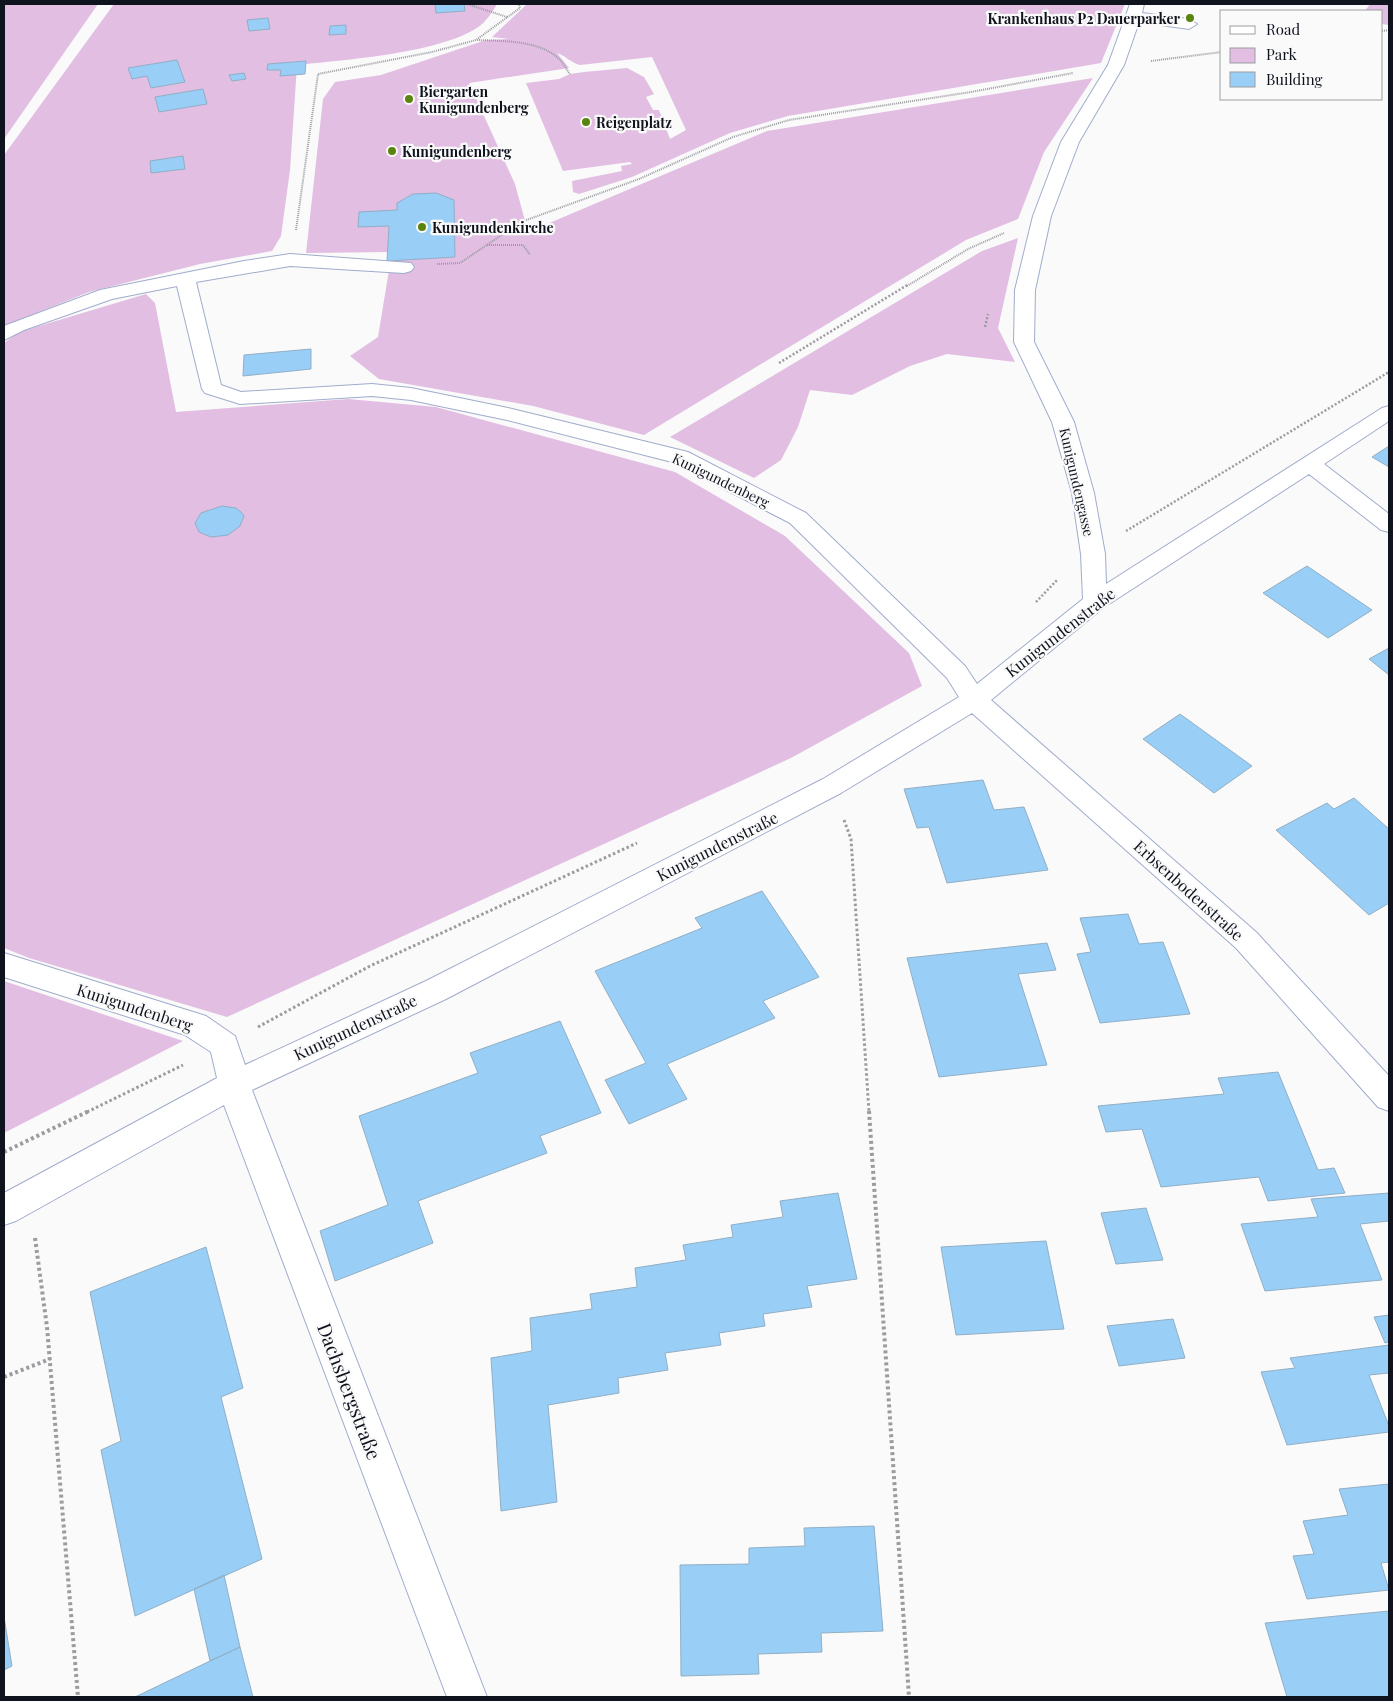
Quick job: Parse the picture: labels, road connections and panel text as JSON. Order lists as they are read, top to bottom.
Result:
{
  "streets": {
    "street": [
      "Kunigundenberg",
      "Kunigundengasse",
      "Kunigundenstraße",
      "Erbsenbodenstraße",
      "Dachsbergstraße"
    ]
  },
  "crossings": [
    ["Kunigundenberg", "Kunigundenstraße"],
    ["Kunigundenberg", "Erbsenbodenstraße"],
    ["Kunigundengasse", "Kunigundenstraße"],
    ["Kunigundenstraße", "Erbsenbodenstraße"],
    ["Kunigundenstraße", "Dachsbergstraße"]
  ],
  "places": [
    "Krankenhaus P2 Dauerparker",
    "Biergarten Kunigundenberg",
    "Reigenplatz",
    "Kunigundenberg",
    "Kunigundenkirche"
  ],
  "legend": ["Road", "Park", "Building"]
}
